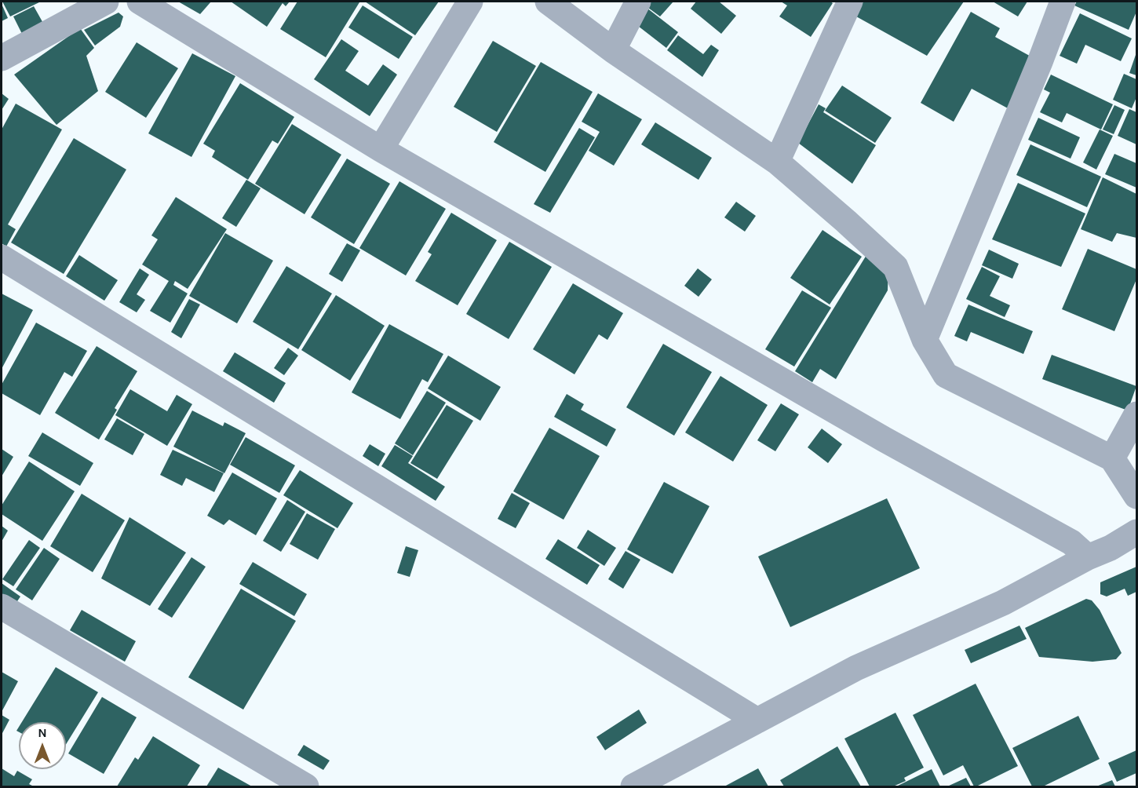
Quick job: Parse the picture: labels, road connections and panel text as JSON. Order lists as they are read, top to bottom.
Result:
{
  "north": "top"
}
